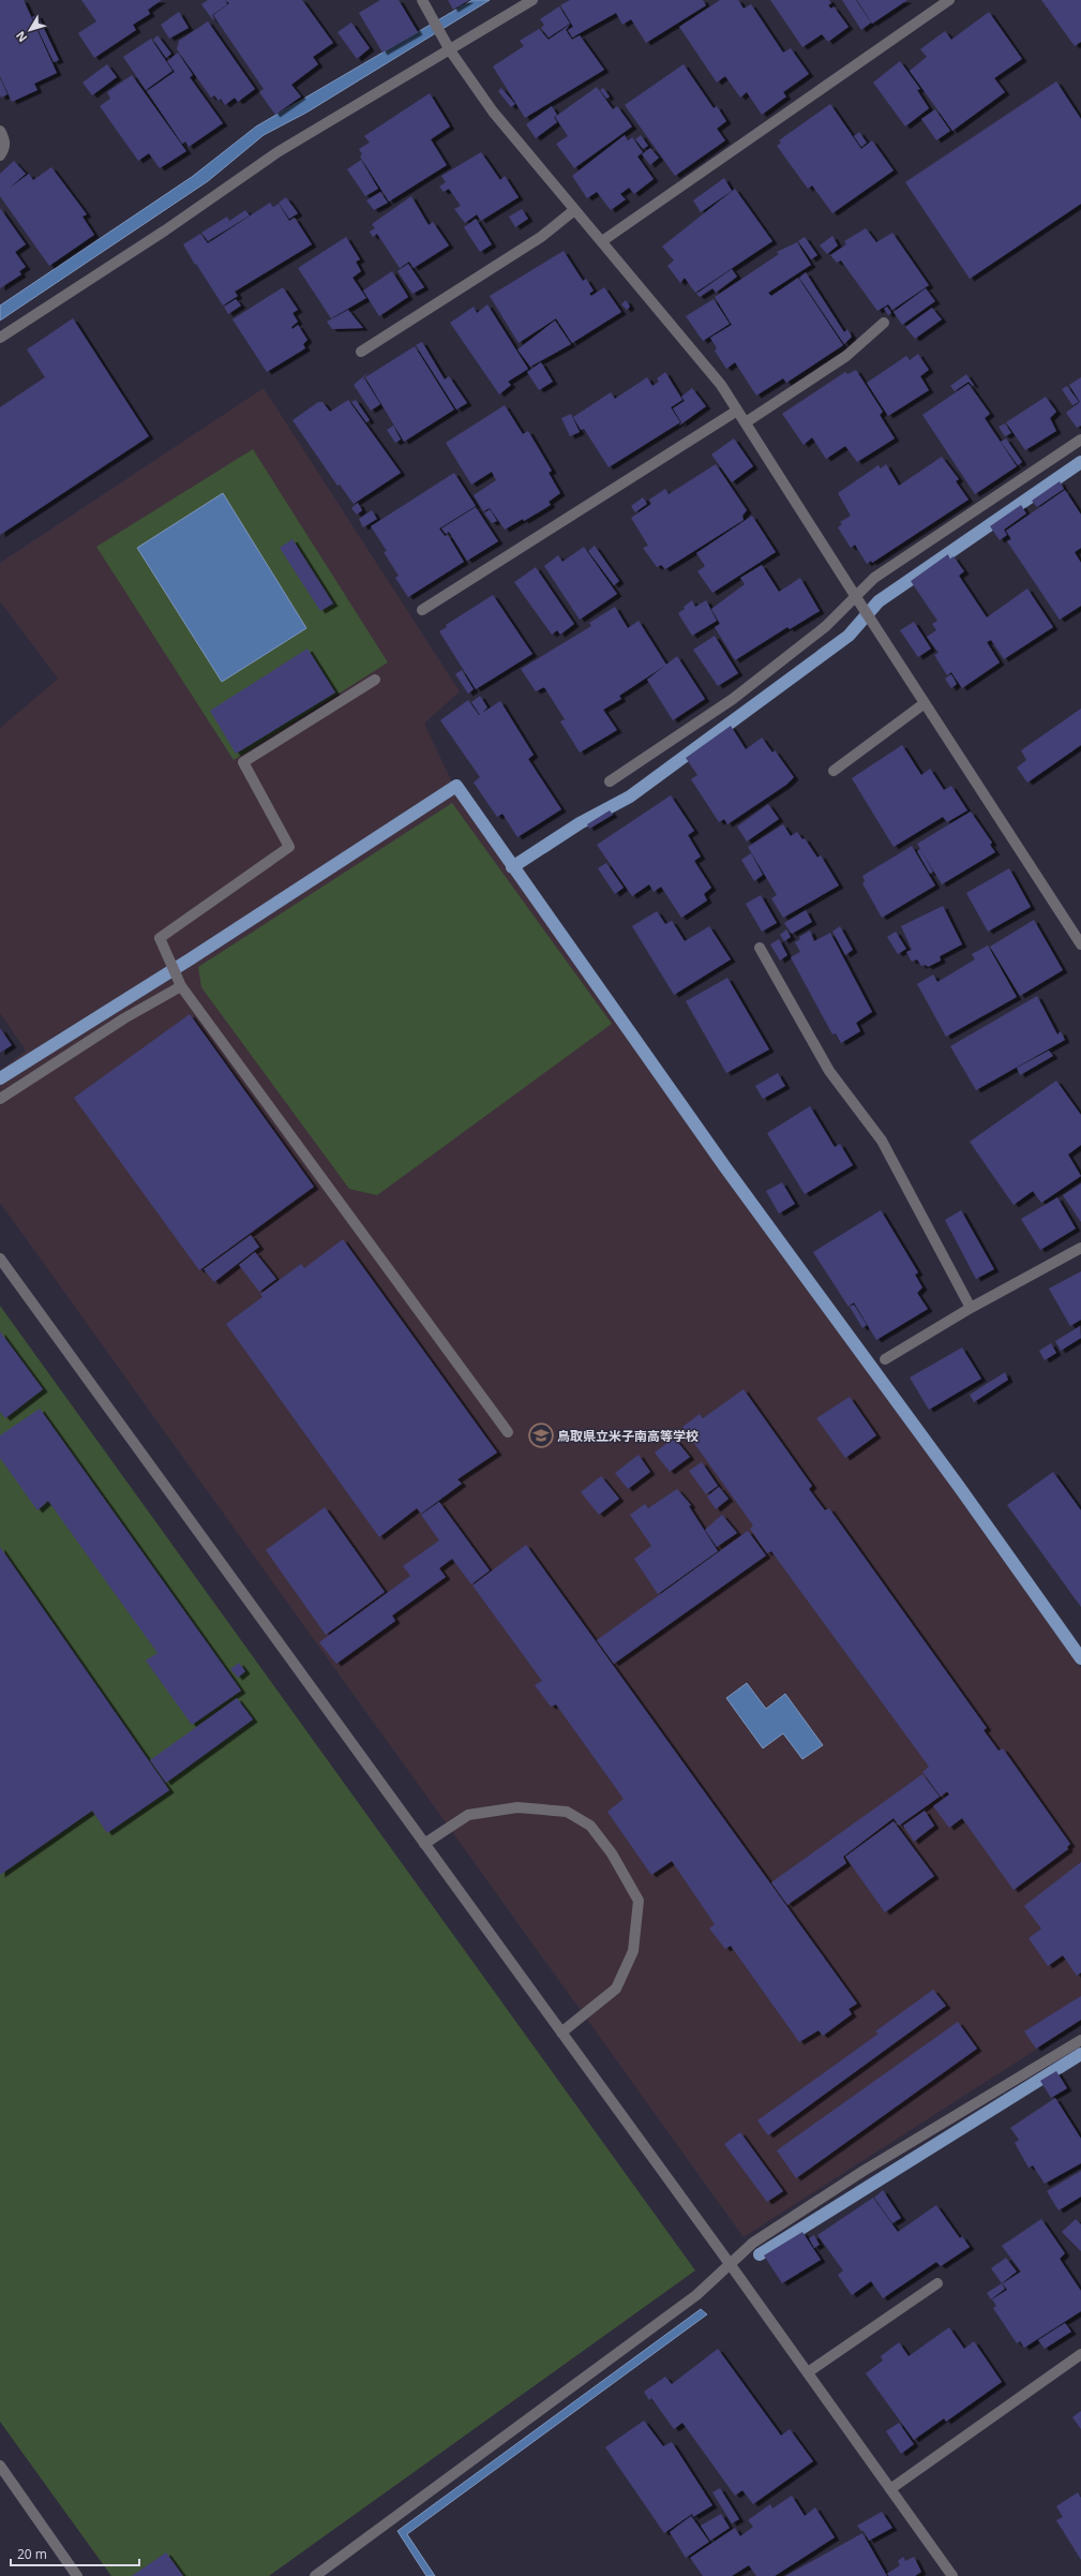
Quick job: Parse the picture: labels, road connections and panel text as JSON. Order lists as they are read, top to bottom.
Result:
{
  "places": {
    "school or university": ["鳥取県立米子南高等学校"]
  },
  "scale_bar": "20 m",
  "north": "bottom left"
}
